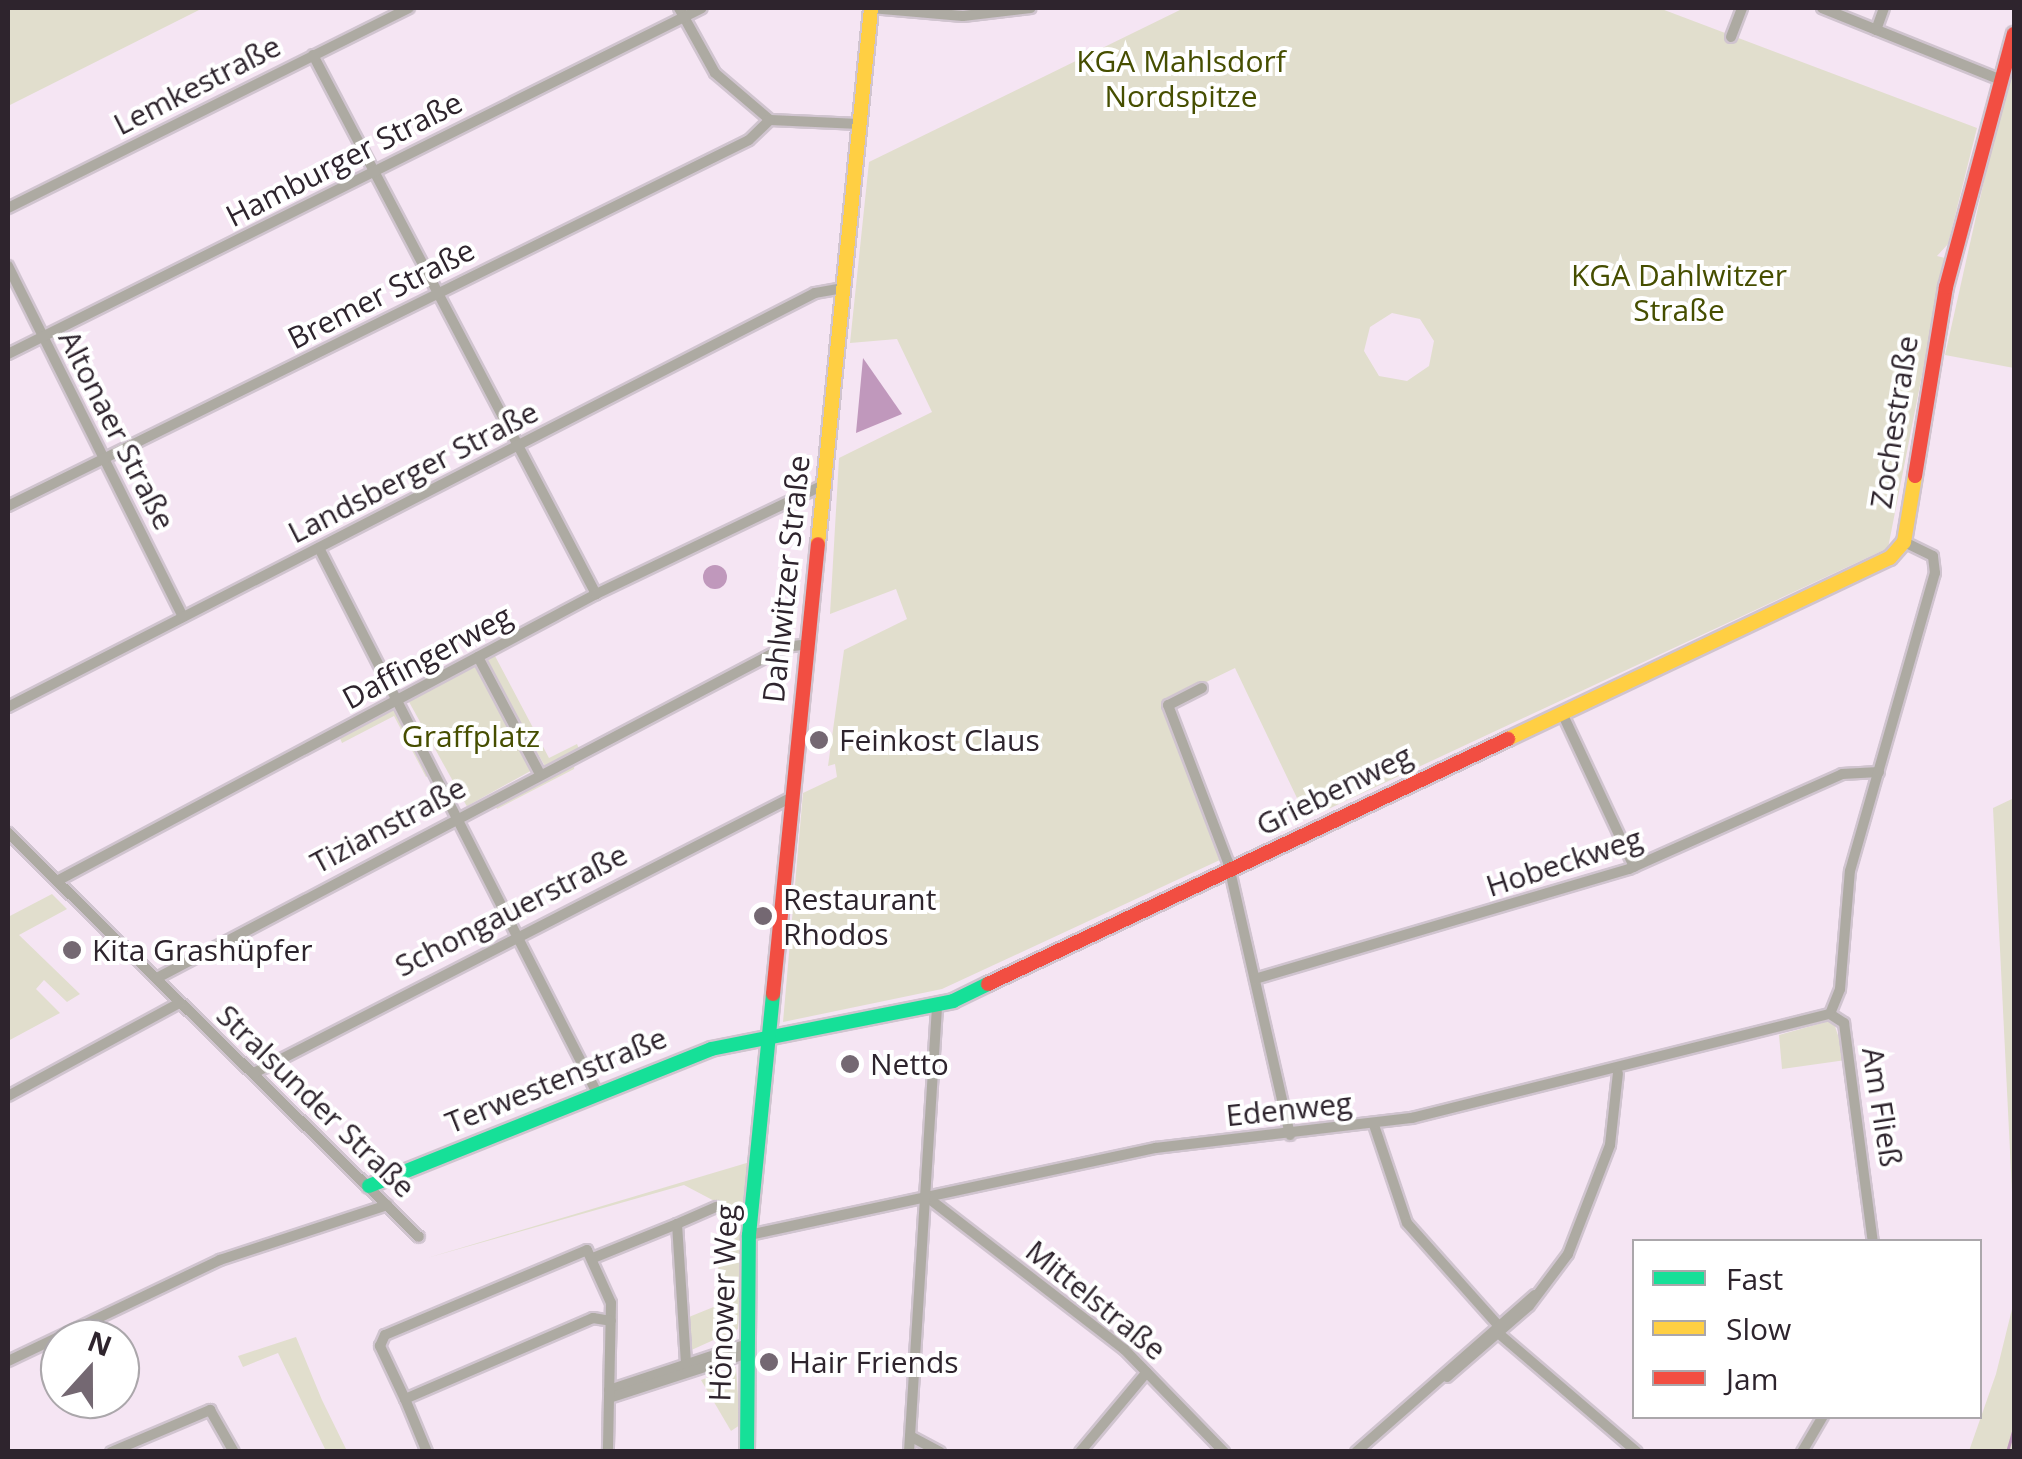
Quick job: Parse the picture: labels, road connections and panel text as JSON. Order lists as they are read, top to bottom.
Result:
{
  "streets": {
    "street": [
      "Lemkestraße",
      "Hamburger Straße",
      "Bremer Straße",
      "Zochestraße",
      "Altonaer Straße",
      "Landsberger Straße",
      "Dahlwitzer Straße",
      "Daffingerweg",
      "Griebenweg",
      "Tizianstraße",
      "Hobeckweg",
      "Schongauerstraße",
      "Terwestenstraße",
      "Stralsunder Straße",
      "Am Fließ",
      "Edenweg",
      "Mittelstraße",
      "Hönower Weg"
    ]
  },
  "crossings": [
    ["Hamburger Straße", "Altonaer Straße"],
    ["Bremer Straße", "Altonaer Straße"],
    ["Zochestraße", "Griebenweg"],
    ["Zochestraße", "Hobeckweg"],
    ["Zochestraße", "Am Fließ"],
    ["Altonaer Straße", "Landsberger Straße"],
    ["Landsberger Straße", "Dahlwitzer Straße"],
    ["Dahlwitzer Straße", "Daffingerweg"],
    ["Dahlwitzer Straße", "Griebenweg"],
    ["Dahlwitzer Straße", "Tizianstraße"],
    ["Dahlwitzer Straße", "Schongauerstraße"],
    ["Dahlwitzer Straße", "Terwestenstraße"],
    ["Dahlwitzer Straße", "Hönower Weg"],
    ["Daffingerweg", "Stralsunder Straße"],
    ["Griebenweg", "Terwestenstraße"],
    ["Tizianstraße", "Stralsunder Straße"],
    ["Schongauerstraße", "Stralsunder Straße"],
    ["Terwestenstraße", "Stralsunder Straße"],
    ["Am Fließ", "Edenweg"],
    ["Edenweg", "Mittelstraße"],
    ["Edenweg", "Hönower Weg"]
  ],
  "parks": ["KGA Mahlsdorf Nordspitze", "KGA Dahlwitzer Straße", "Graffplatz"],
  "places": [
    "Feinkost Claus",
    "Restaurant Rhodos",
    "Kita Grashüpfer",
    "Netto",
    "Hair Friends"
  ],
  "legend": ["Fast", "Slow", "Jam"],
  "north": "top"
}
